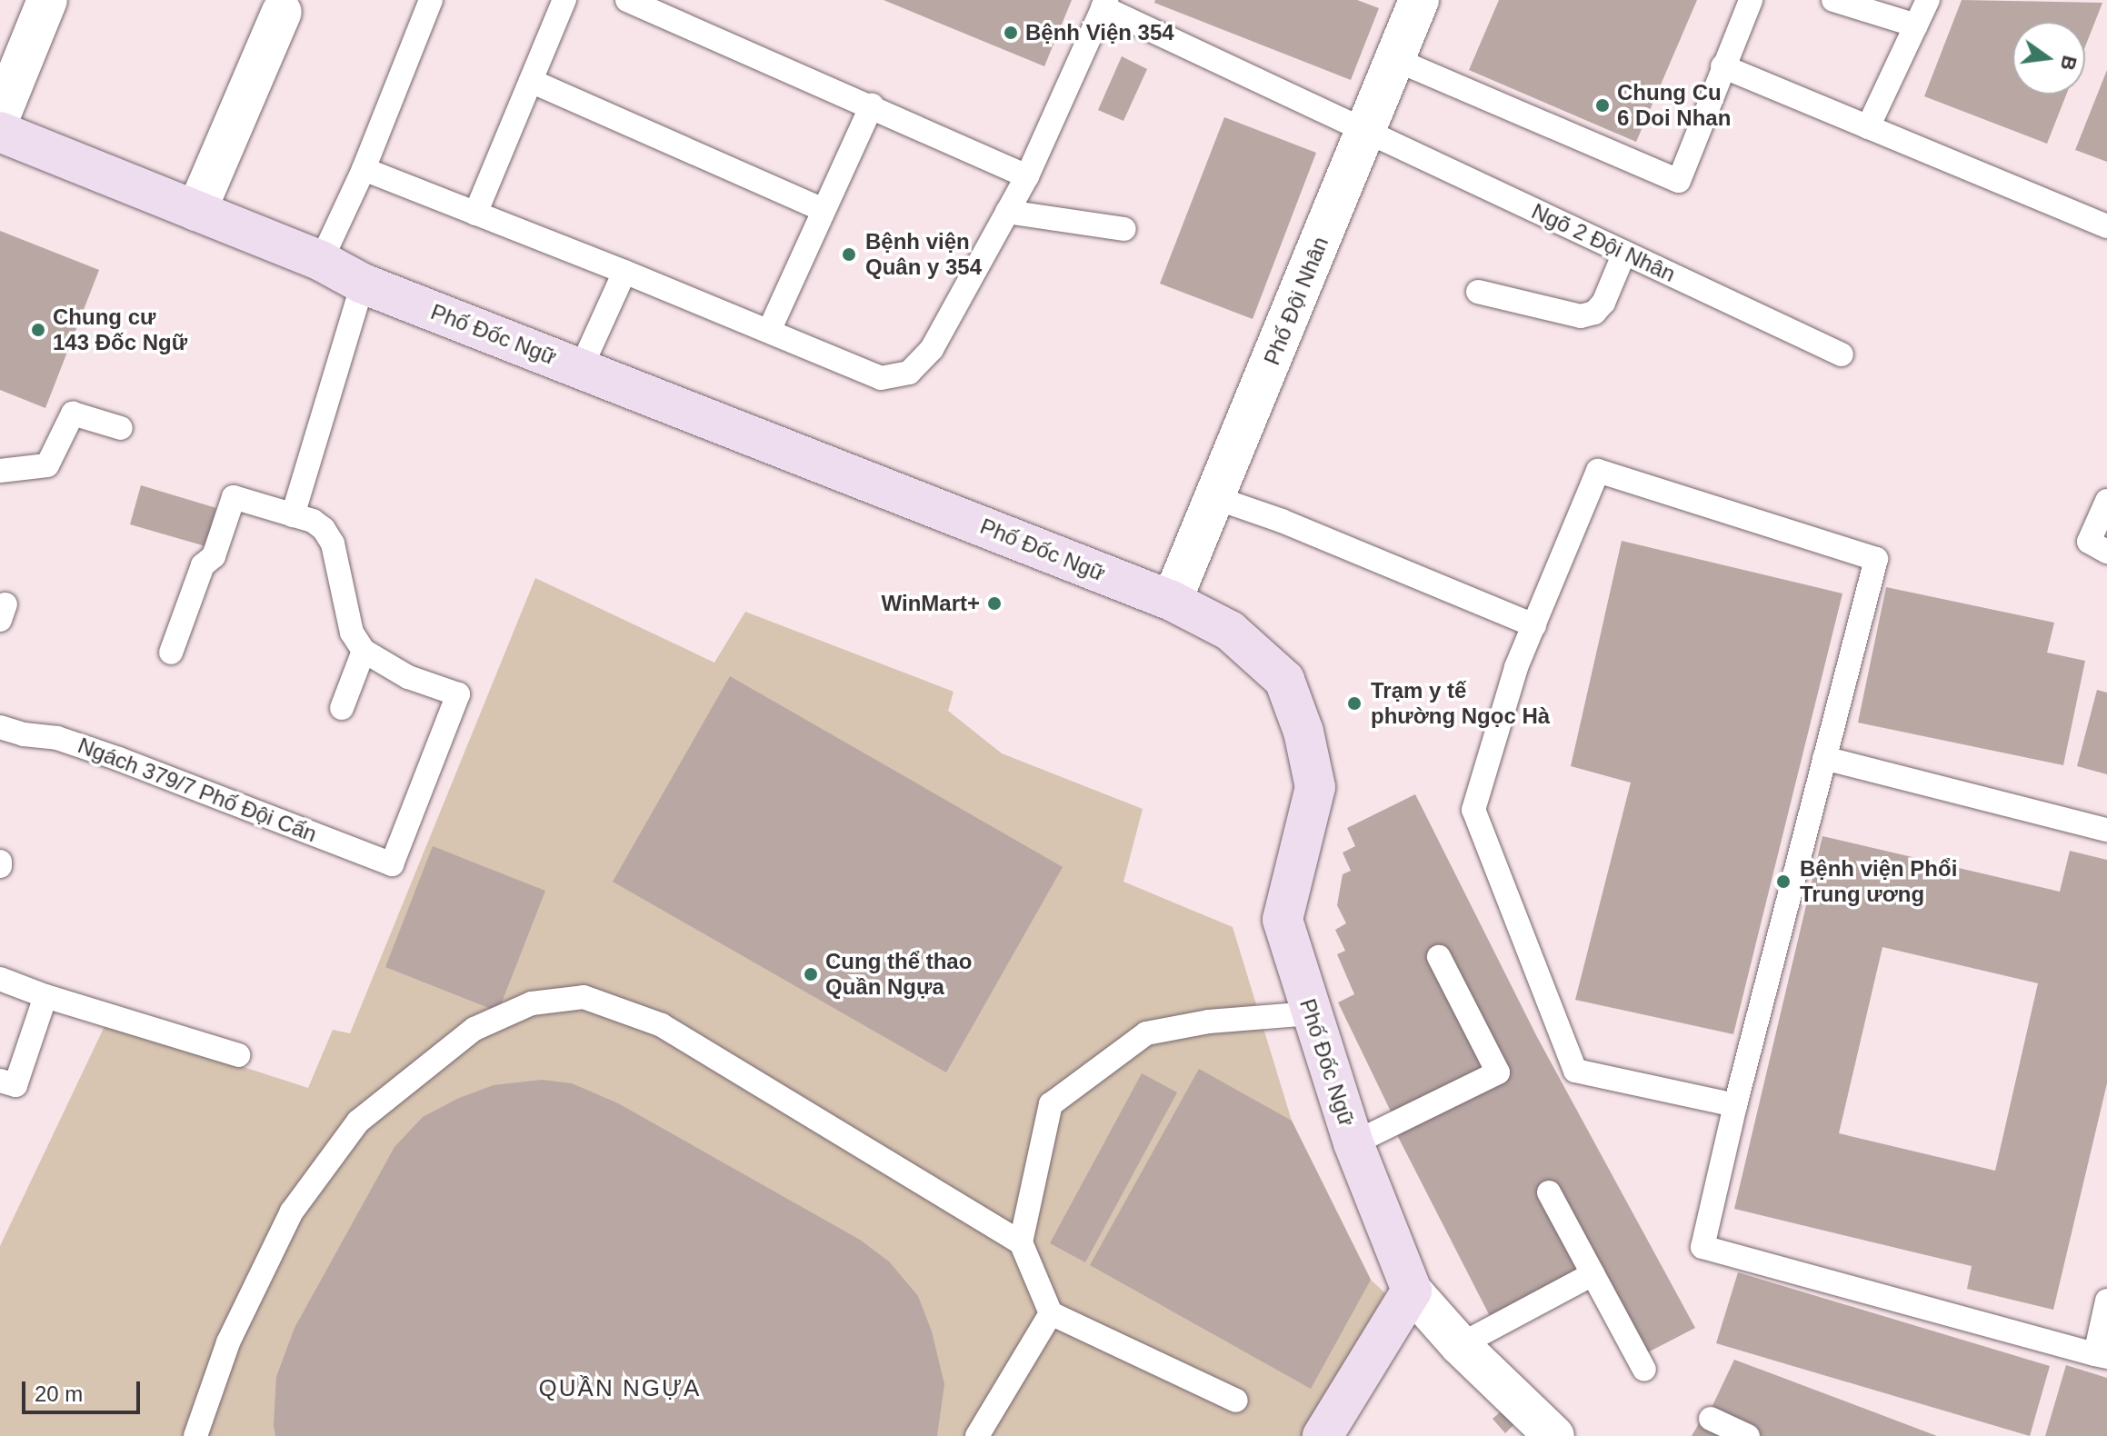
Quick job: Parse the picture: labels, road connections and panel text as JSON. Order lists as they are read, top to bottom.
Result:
{
  "streets": {
    "street": ["Phố Đội Nhân", "Phố Đốc Ngữ"],
    "lane": ["Ngõ 2 Đội Nhân", "Ngách 379/7 Phố Đội Cấn"]
  },
  "crossings": [
    ["Ngõ 2 Đội Nhân", "Phố Đội Nhân"],
    ["Phố Đội Nhân", "Phố Đốc Ngữ"]
  ],
  "districts": ["QUẦN NGỰA"],
  "places": [
    "Bệnh Viện 354",
    "Chung Cu 6 Doi Nhan",
    "Bệnh viện Quân y 354",
    "Chung cư 143 Đốc Ngữ",
    "WinMart+",
    "Trạm y tế phường Ngọc Hà",
    "Bệnh viện Phổi Trung ương",
    "Cung thể thao Quần Ngựa"
  ],
  "scale_bar": "20 m",
  "north": "right"
}
